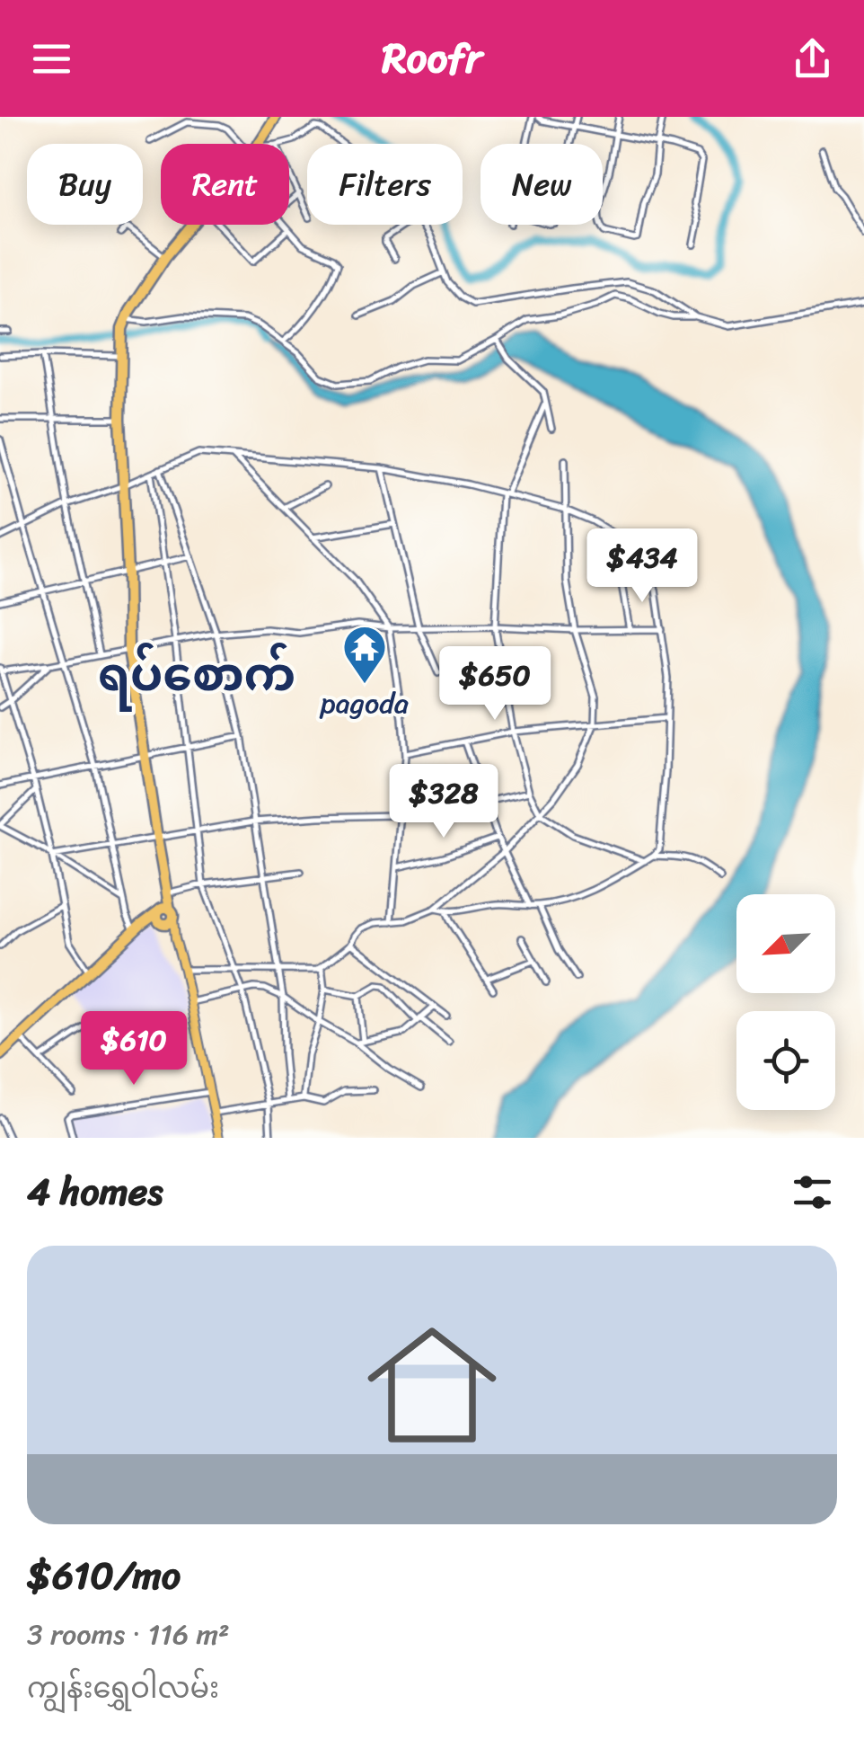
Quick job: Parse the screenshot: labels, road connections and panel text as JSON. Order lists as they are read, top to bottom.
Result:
{
  "districts": ["ရပ်စောက်"],
  "places": {
    "temple": ["pagoda"]
  },
  "north": "bottom left",
  "page": {
    "header": "Roofr",
    "chip": [
      "Buy",
      "Rent",
      "Filters",
      "New"
    ],
    "price": [
      "$434",
      "$650",
      "$328",
      "$610"
    ],
    "heading": "4 homes",
    "list": [
      {
        "name": "$610/mo",
        "note": "3 rooms · 116 m² · ကျွန်းရွှေဝါလမ်း"
      }
    ]
  }
}
